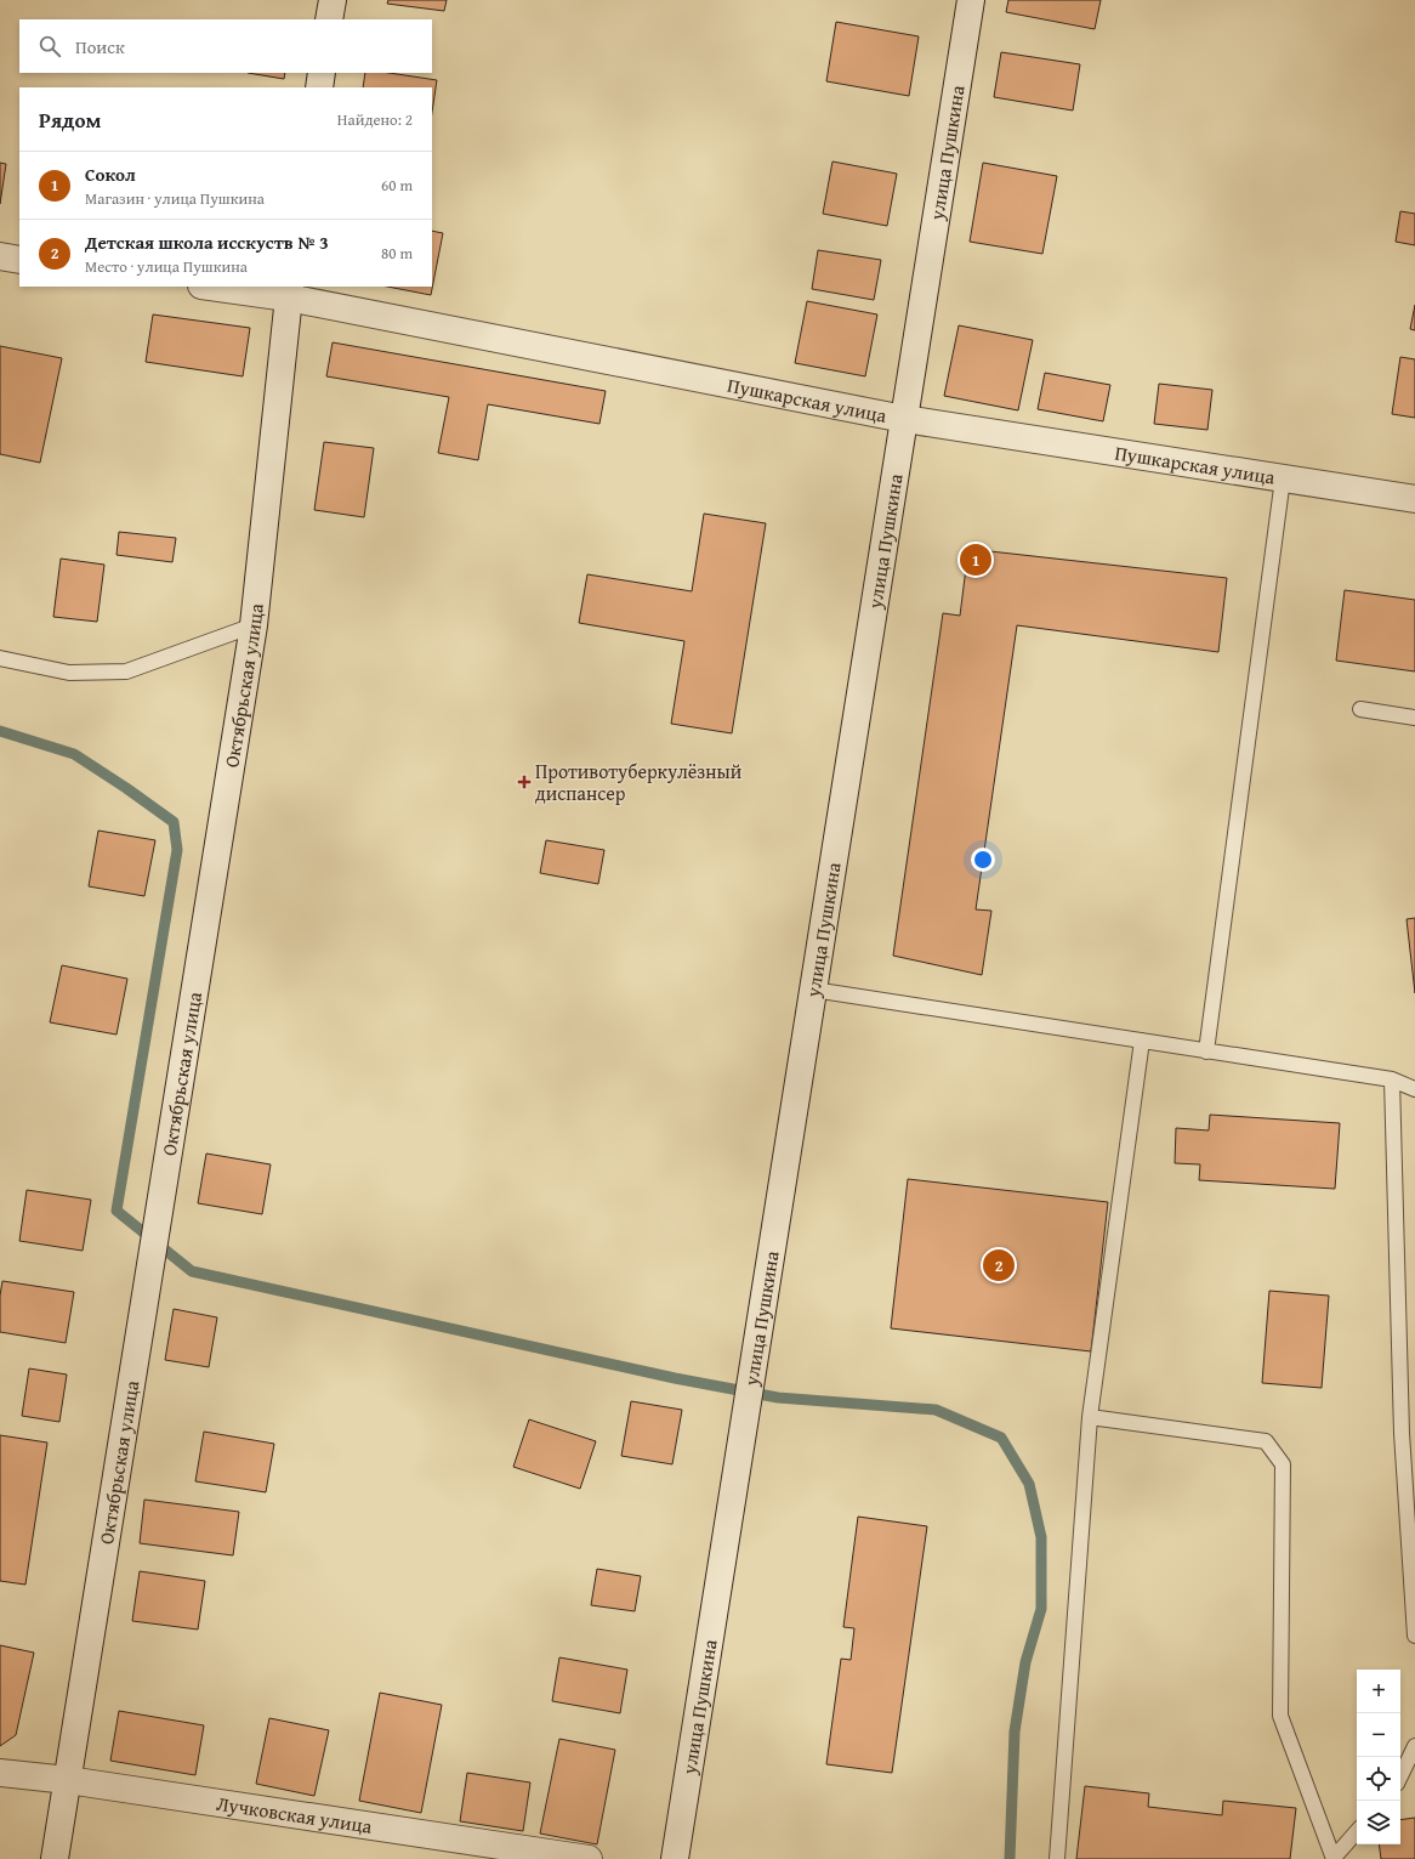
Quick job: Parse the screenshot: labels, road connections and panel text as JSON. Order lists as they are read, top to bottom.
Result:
{
  "streets": {
    "street": [
      "улица Пушкина",
      "Пушкарская улица",
      "Октябрьская улица",
      "Лучковская улица"
    ]
  },
  "crossings": [
    ["улица Пушкина", "Пушкарская улица"],
    ["Пушкарская улица", "Октябрьская улица"],
    ["Октябрьская улица", "Лучковская улица"]
  ],
  "places": {
    "health": ["Противотуберкулёзный диспансер"]
  },
  "page": {
    "search": "Поиск",
    "heading": ["Рядом", "Найдено: 2"],
    "list": [
      {
        "mark": "1",
        "name": "Сокол",
        "note": "Магазин · улица Пушкина",
        "value": "60 m"
      },
      {
        "mark": "2",
        "name": "Детская школа исскуств № 3",
        "note": "Место · улица Пушкина",
        "value": "80 m"
      }
    ],
    "pins": ["1", "2"],
    "map_buttons": ["+", "−"]
  }
}
